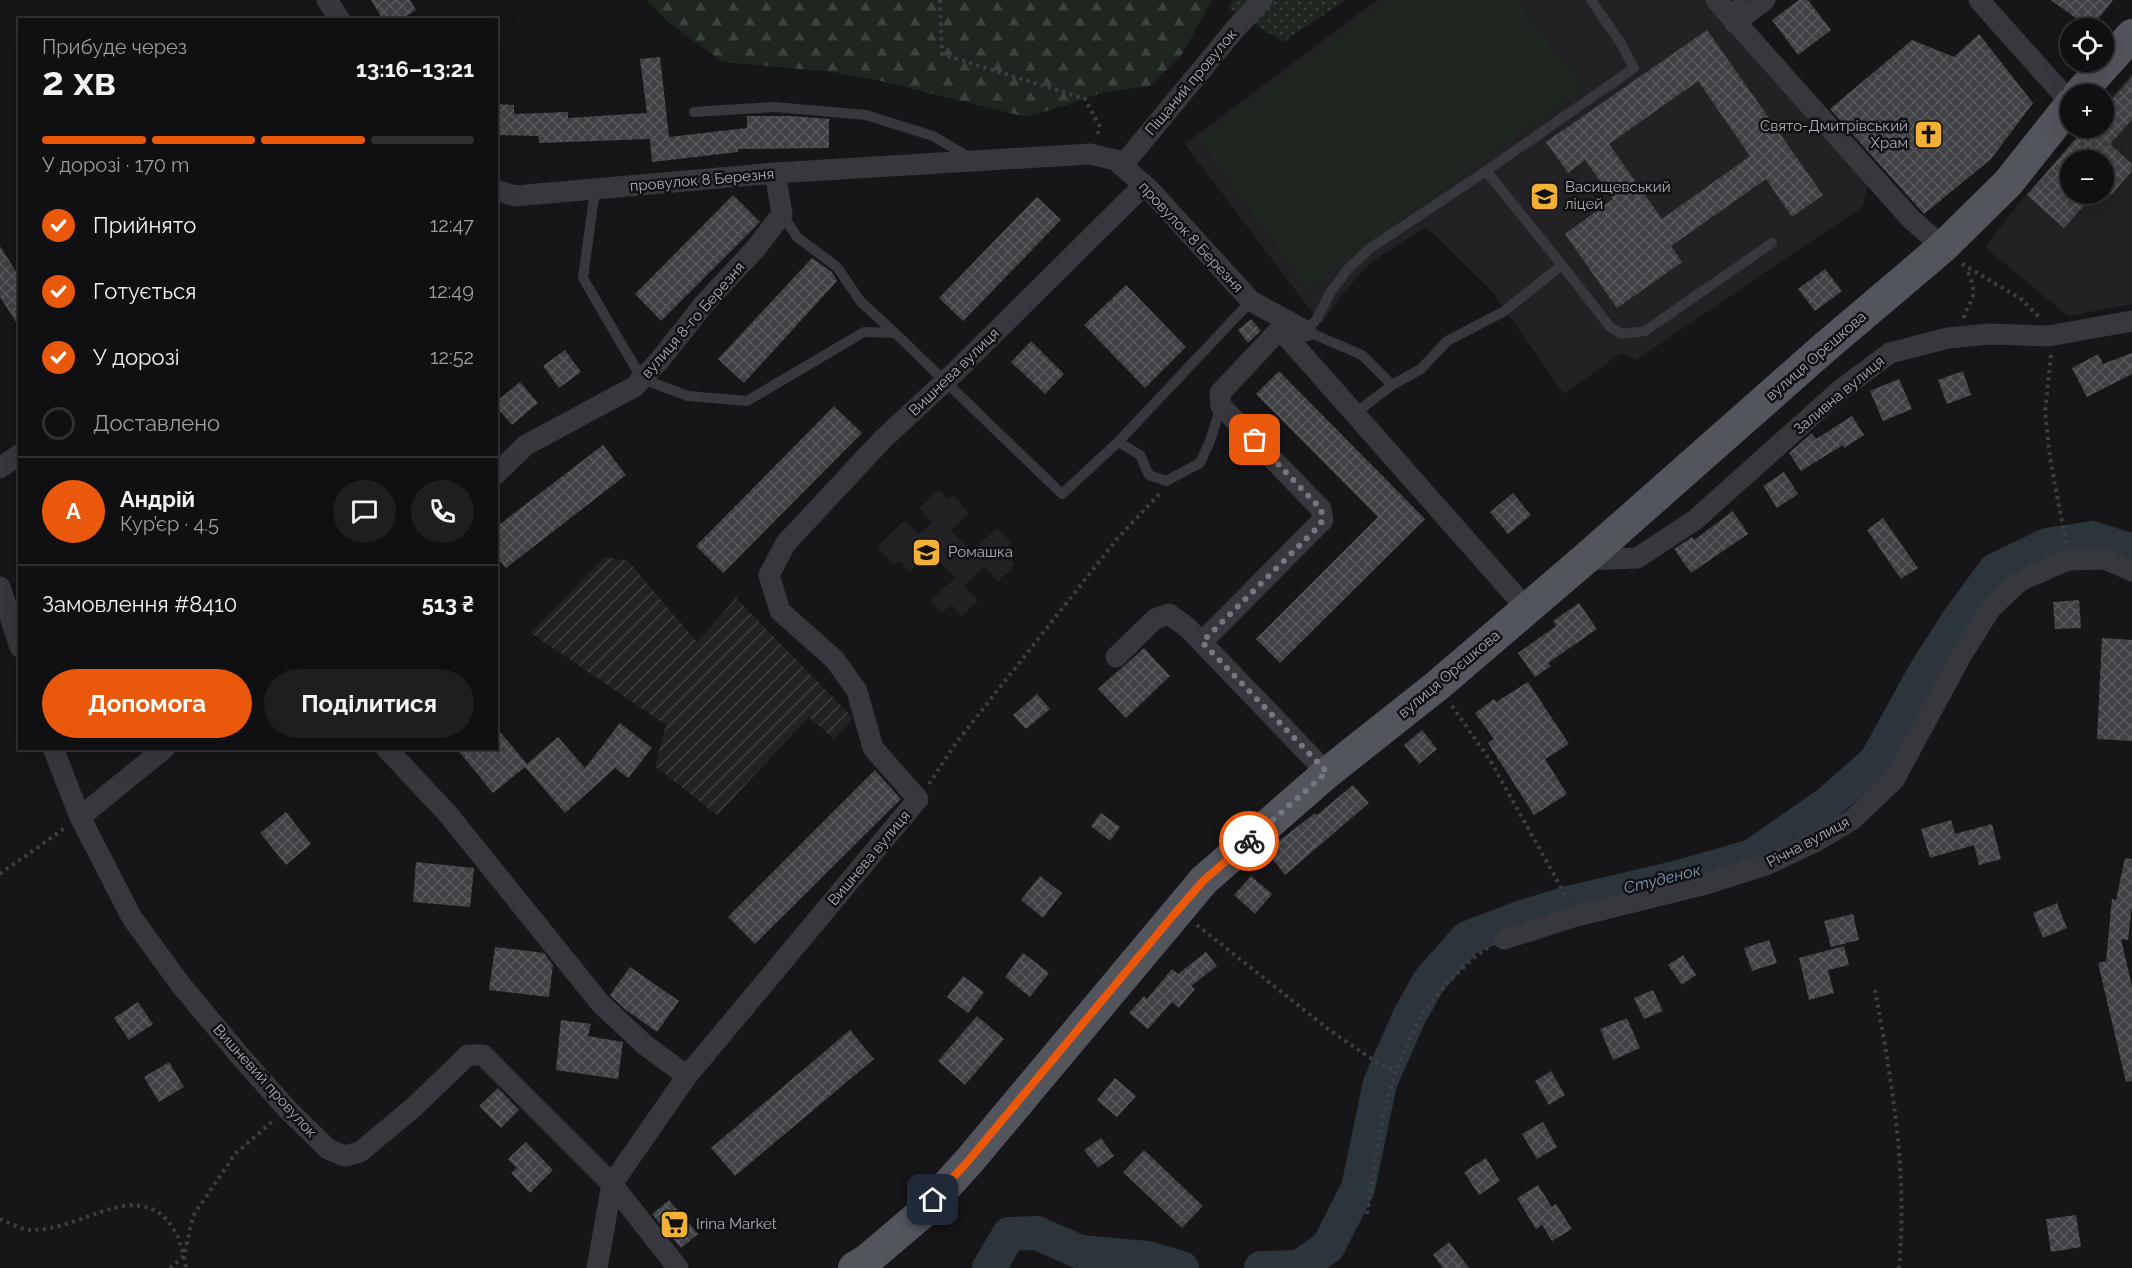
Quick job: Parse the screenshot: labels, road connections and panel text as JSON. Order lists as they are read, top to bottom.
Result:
{
  "streets": {
    "main road": ["вулиця Орєшкова"],
    "street": [
      "Піщаний провулок",
      "провулок 8 Березня",
      "вулиця 8-го Березня",
      "Вишнева вулиця",
      "Заливна вулиця",
      "Річна вулиця",
      "Вишневий провулок"
    ]
  },
  "crossings": [
    ["Піщаний провулок", "провулок 8 Березня"],
    ["провулок 8 Березня", "Вишнева вулиця"],
    ["вулиця Орєшкова", "Заливна вулиця"],
    ["Вишнева вулиця", "Вишневий провулок"]
  ],
  "water": ["Студенок"],
  "places": {
    "church": ["Свято-Дмитрівський Храм"],
    "school or university": ["Васищевський ліцей", "Ромашка"],
    "supermarket": ["Irina Market"]
  },
  "page": {
    "map_buttons": ["+", "−"],
    "heading": ["2 хв", "Прибуде через", "13:16–13:21"],
    "panel": [
      "Андрій",
      "Кур’єр · 4.5",
      "Замовлення #8410",
      "513 ₴"
    ],
    "bar": "У дорозі · 170 m",
    "list": [
      ["Прийнято", "12:47"],
      ["Готується", "12:49"],
      ["У дорозі", "12:52"],
      "Доставлено"
    ],
    "round": "А",
    "buttons": ["Допомога", "Поділитися"]
  }
}
